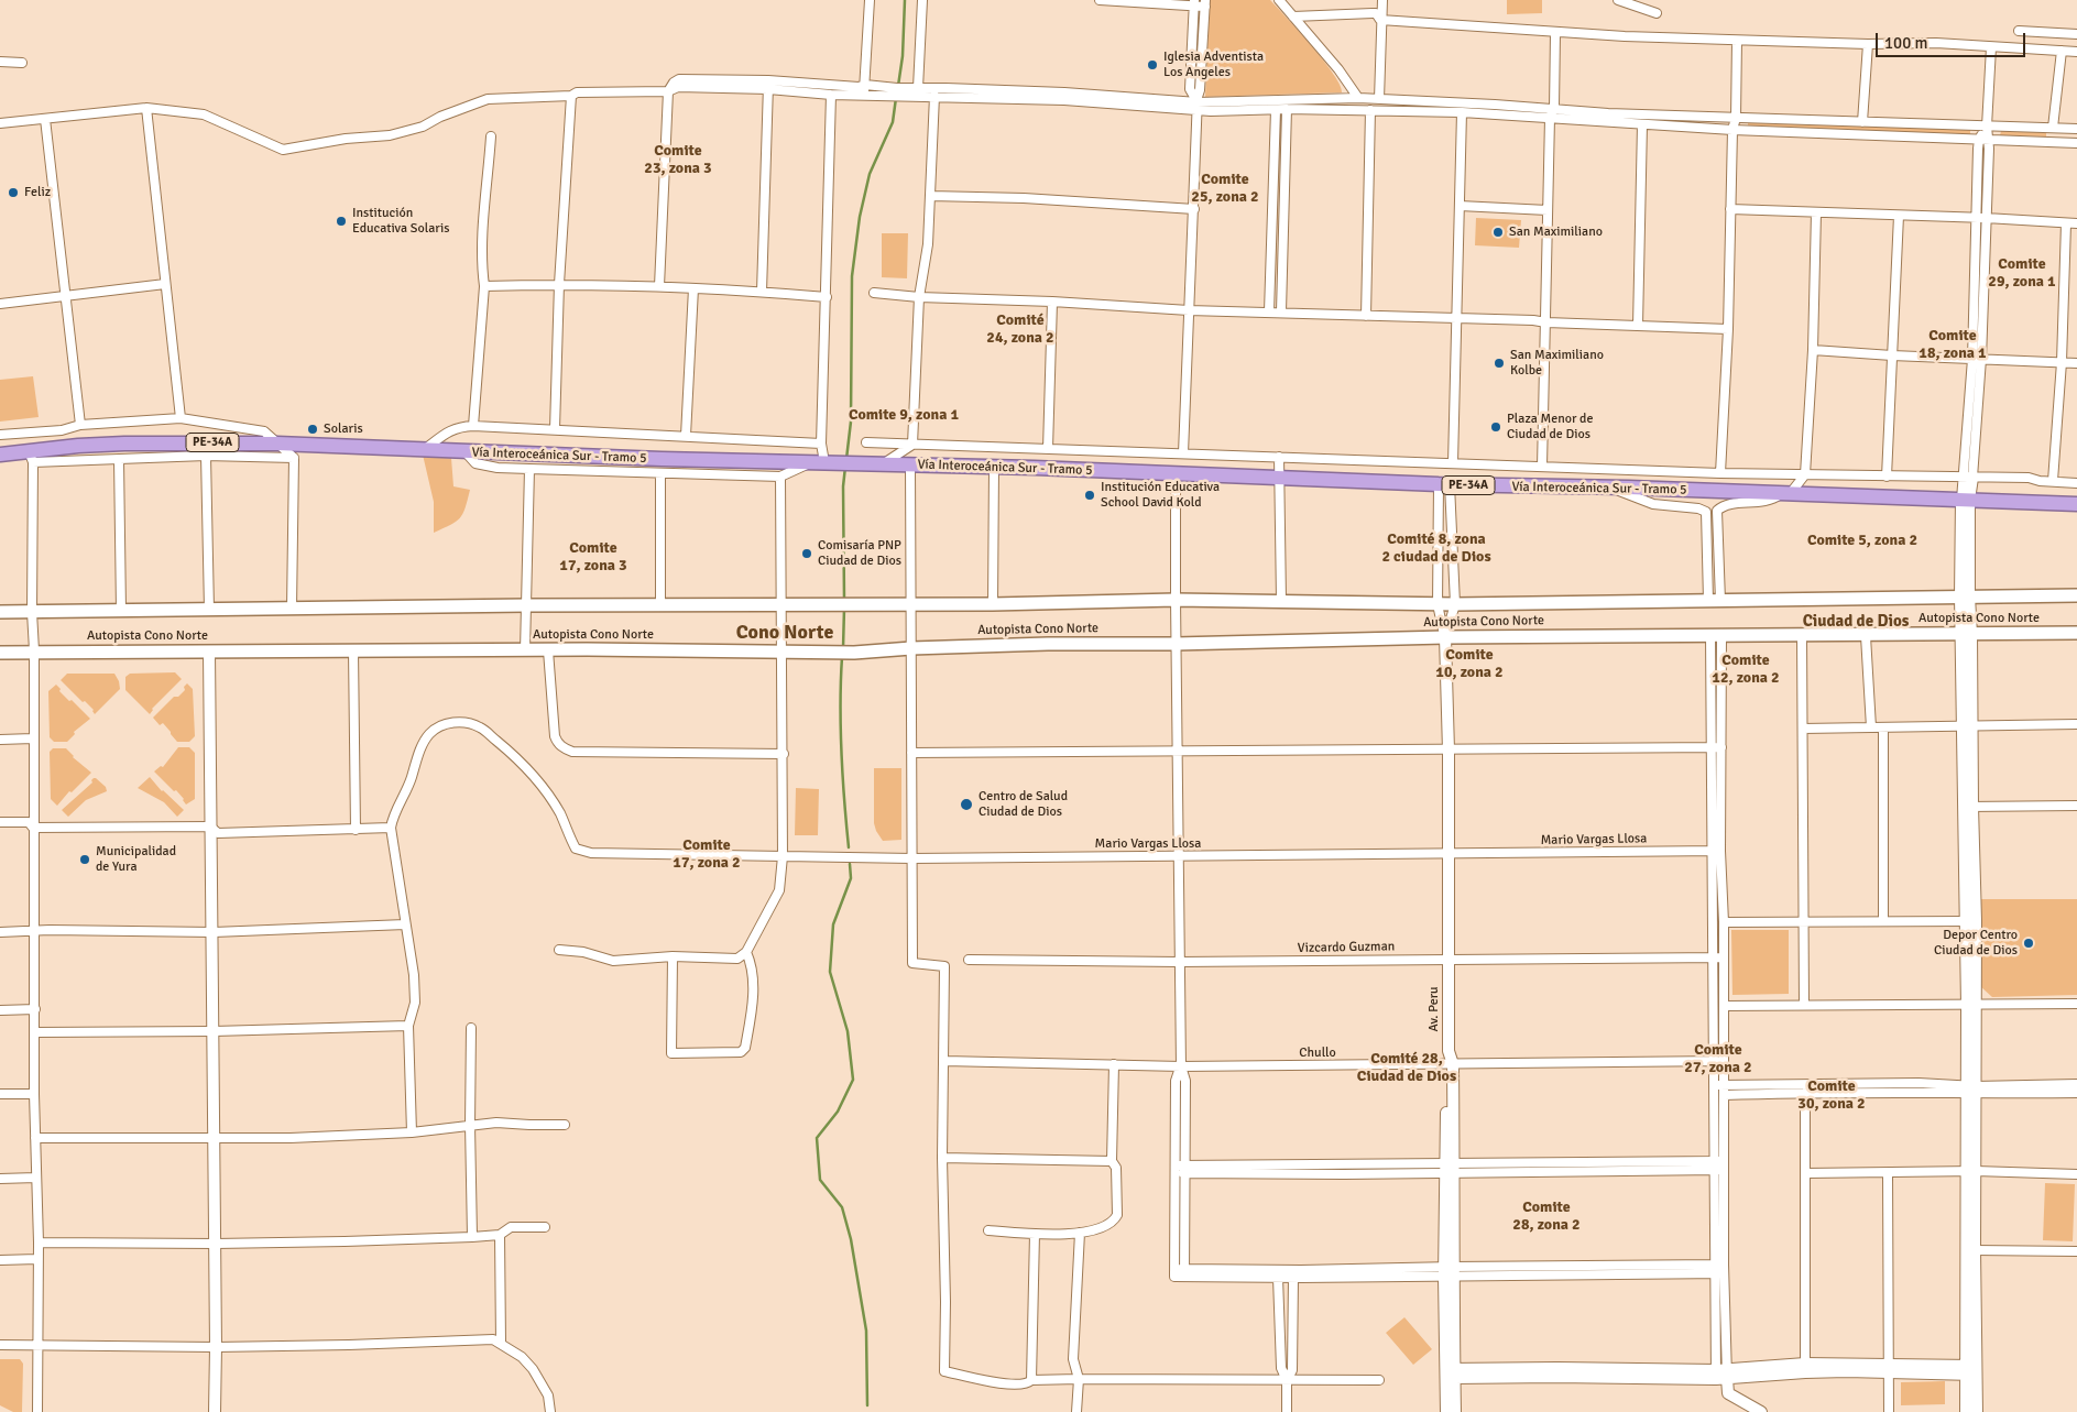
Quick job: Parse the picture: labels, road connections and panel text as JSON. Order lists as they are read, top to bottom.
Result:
{
  "streets": {
    "highway": ["PE-34A", "Vía Interoceánica Sur - Tramo 5"],
    "main road": ["Autopista Cono Norte"],
    "street": [
      "Mario Vargas Llosa",
      "Vizcardo Guzman",
      "Av. Peru",
      "Chullo"
    ]
  },
  "crossings": [
    ["Autopista Cono Norte", "Av. Peru"],
    ["Mario Vargas Llosa", "Av. Peru"],
    ["Vizcardo Guzman", "Av. Peru"],
    ["Av. Peru", "Chullo"]
  ],
  "districts": [
    "Comite 23, zona 3",
    "Comite 25, zona 2",
    "Comite 29, zona 1",
    "Comité 24, zona 2",
    "Comite 18, zona 1",
    "Comite 9, zona 1",
    "Comité 8, zona 2 ciudad de Dios",
    "Comite 5, zona 2",
    "Comite 17, zona 3",
    "Ciudad de Dios",
    "Cono Norte",
    "Comite 10, zona 2",
    "Comite 12, zona 2",
    "Comite 17, zona 2",
    "Comite 27, zona 2",
    "Comité 28, Ciudad de Dios",
    "Comite 30, zona 2",
    "Comite 28, zona 2"
  ],
  "places": [
    "Iglesia Adventista Los Angeles",
    "Feliz",
    "Institución Educativa Solaris",
    "San Maximiliano",
    "San Maximiliano Kolbe",
    "Plaza Menor de Ciudad de Dios",
    "Solaris",
    "Institución Educativa School David Kold",
    "Comisaría PNP Ciudad de Dios",
    "Centro de Salud Ciudad de Dios",
    "Municipalidad de Yura",
    "Depor Centro Ciudad de Dios"
  ],
  "scale_bar": "100 m"
}
